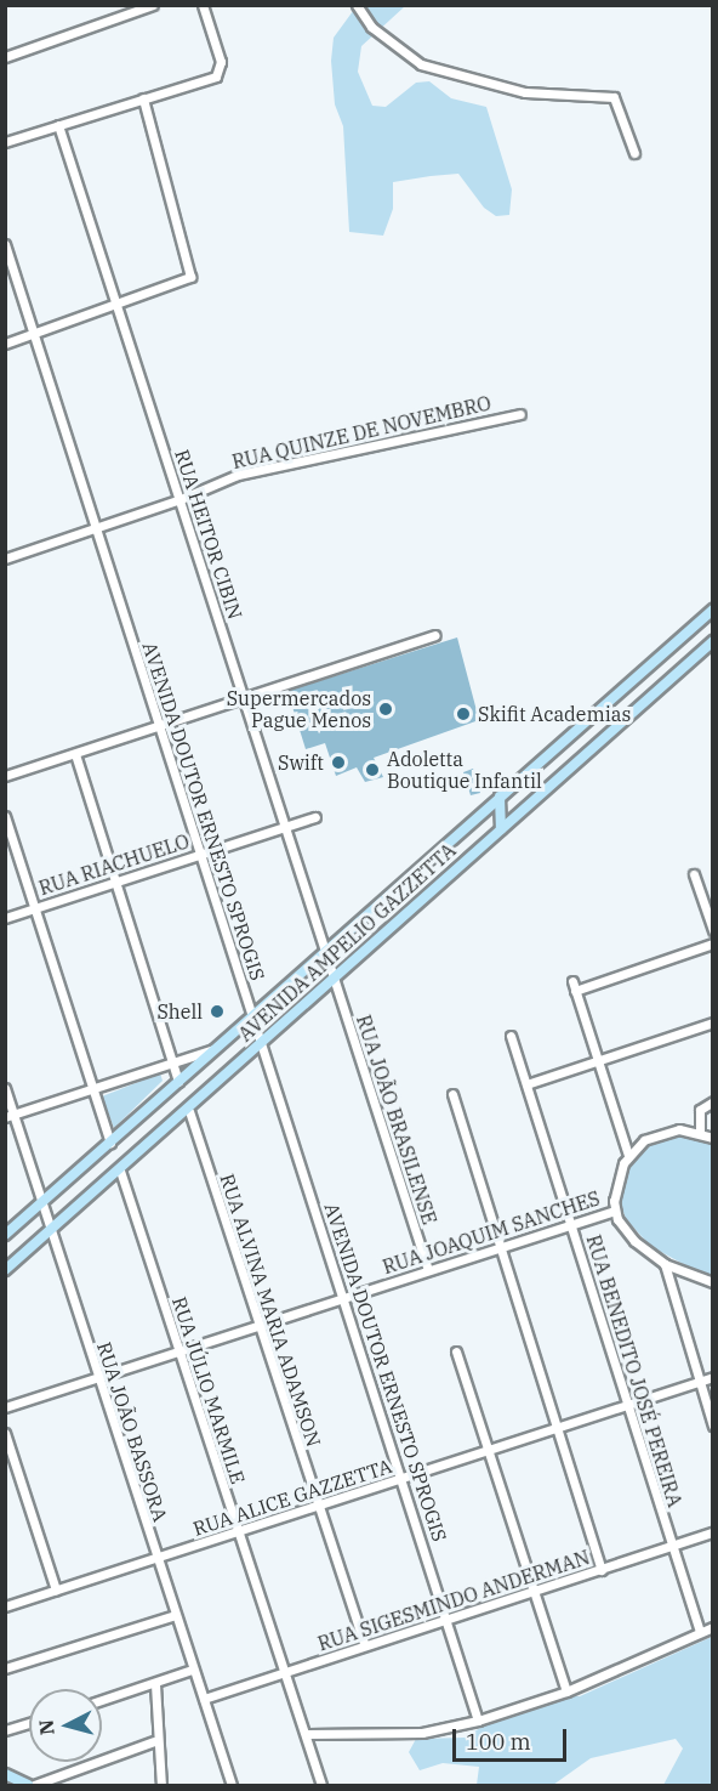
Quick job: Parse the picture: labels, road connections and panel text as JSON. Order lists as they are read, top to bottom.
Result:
{
  "streets": {
    "main road": ["AVENIDA AMPELIO GAZZETTA"],
    "street": [
      "RUA QUINZE DE NOVEMBRO",
      "RUA HEITOR CIBIN",
      "AVENIDA DOUTOR ERNESTO SPROGIS",
      "RUA RIACHUELO",
      "RUA JOÃO BRASILENSE",
      "RUA JOAQUIM SANCHES",
      "RUA ALVINA MARIA ADAMSON",
      "RUA BENEDITO JOSÉ PEREIRA",
      "RUA JÚLIO MARMILE",
      "RUA JOÃO BASSORA",
      "RUA ALICE GAZZETTA",
      "RUA SIGESMINDO ANDERMAN"
    ]
  },
  "crossings": [
    ["RUA QUINZE DE NOVEMBRO", "RUA HEITOR CIBIN"],
    ["RUA QUINZE DE NOVEMBRO", "AVENIDA DOUTOR ERNESTO SPROGIS"],
    ["RUA HEITOR CIBIN", "RUA RIACHUELO"],
    ["RUA HEITOR CIBIN", "AVENIDA AMPELIO GAZZETTA"],
    ["RUA HEITOR CIBIN", "RUA JOÃO BRASILENSE"],
    ["AVENIDA DOUTOR ERNESTO SPROGIS", "RUA RIACHUELO"],
    ["AVENIDA DOUTOR ERNESTO SPROGIS", "AVENIDA AMPELIO GAZZETTA"],
    ["AVENIDA DOUTOR ERNESTO SPROGIS", "RUA JOAQUIM SANCHES"],
    ["AVENIDA DOUTOR ERNESTO SPROGIS", "RUA ALICE GAZZETTA"],
    ["AVENIDA DOUTOR ERNESTO SPROGIS", "RUA SIGESMINDO ANDERMAN"],
    ["AVENIDA AMPELIO GAZZETTA", "RUA JOÃO BRASILENSE"],
    ["AVENIDA AMPELIO GAZZETTA", "RUA ALVINA MARIA ADAMSON"],
    ["AVENIDA AMPELIO GAZZETTA", "RUA JÚLIO MARMILE"],
    ["AVENIDA AMPELIO GAZZETTA", "RUA JOÃO BASSORA"],
    ["RUA JOÃO BRASILENSE", "RUA JOAQUIM SANCHES"],
    ["RUA JOAQUIM SANCHES", "RUA ALVINA MARIA ADAMSON"],
    ["RUA JOAQUIM SANCHES", "RUA BENEDITO JOSÉ PEREIRA"],
    ["RUA JOAQUIM SANCHES", "RUA JÚLIO MARMILE"],
    ["RUA JOAQUIM SANCHES", "RUA JOÃO BASSORA"],
    ["RUA ALVINA MARIA ADAMSON", "RUA ALICE GAZZETTA"],
    ["RUA ALVINA MARIA ADAMSON", "RUA SIGESMINDO ANDERMAN"],
    ["RUA BENEDITO JOSÉ PEREIRA", "RUA ALICE GAZZETTA"],
    ["RUA BENEDITO JOSÉ PEREIRA", "RUA SIGESMINDO ANDERMAN"],
    ["RUA JÚLIO MARMILE", "RUA ALICE GAZZETTA"],
    ["RUA JÚLIO MARMILE", "RUA SIGESMINDO ANDERMAN"],
    ["RUA JOÃO BASSORA", "RUA ALICE GAZZETTA"],
    ["RUA JOÃO BASSORA", "RUA SIGESMINDO ANDERMAN"]
  ],
  "places": [
    "Supermercados Pague Menos",
    "Skifit Academias",
    "Swift",
    "Adoletta Boutique Infantil",
    "Shell"
  ],
  "scale_bar": "100 m",
  "north": "left"
}
